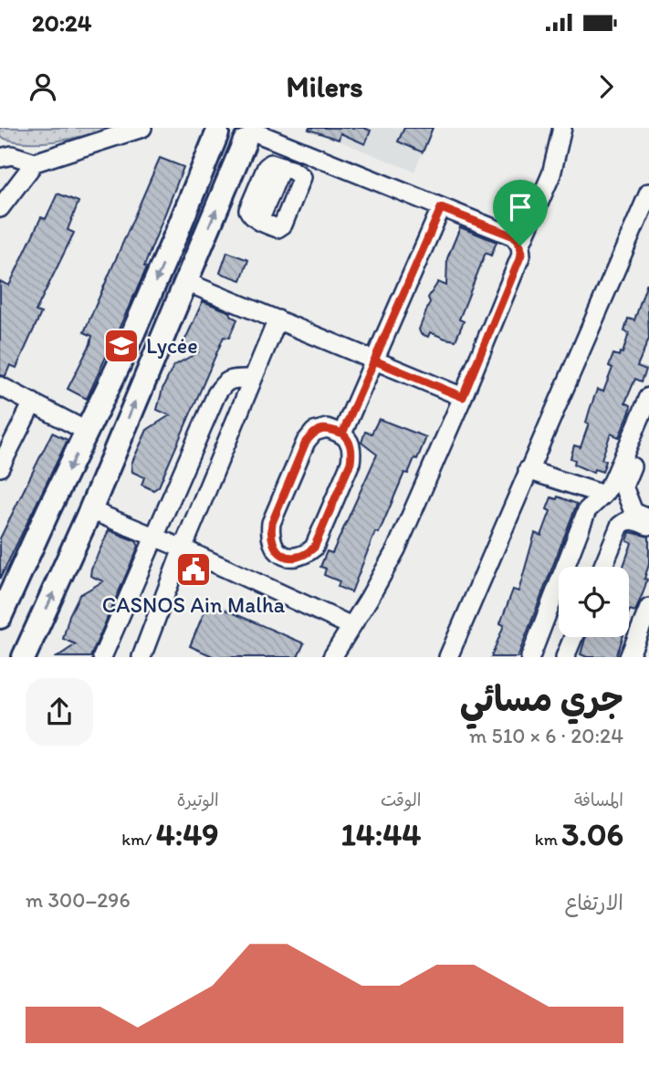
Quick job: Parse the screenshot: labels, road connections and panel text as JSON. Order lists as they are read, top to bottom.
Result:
{
  "places": {
    "school or university": ["Lycėe"],
    "public building": ["CASNOS Ain Malha"]
  },
  "page": {
    "status": "20:24",
    "header": "Milers",
    "heading": ["جري مسائي", "20:24 · 6 × 510 m"],
    "stats": [
      ["المسافة", "3.06 km"],
      ["الوقت", "14:44"],
      ["الوتيرة", "4:49 /km"]
    ],
    "chart": ["الارتفاع", "296–300 m"]
  }
}
